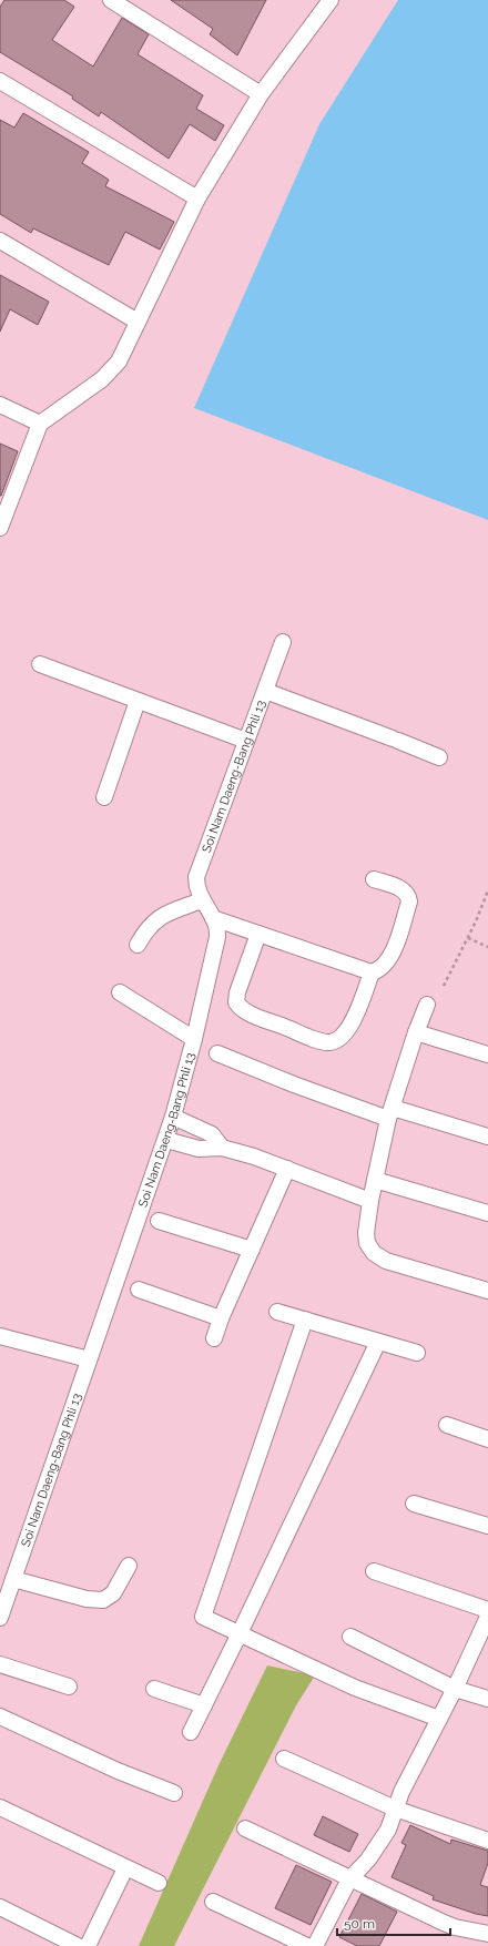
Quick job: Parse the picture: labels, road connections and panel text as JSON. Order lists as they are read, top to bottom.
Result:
{
  "streets": {
    "street": ["Soi Nam Daeng-Bang Phli 13"]
  },
  "scale_bar": "50 m"
}
